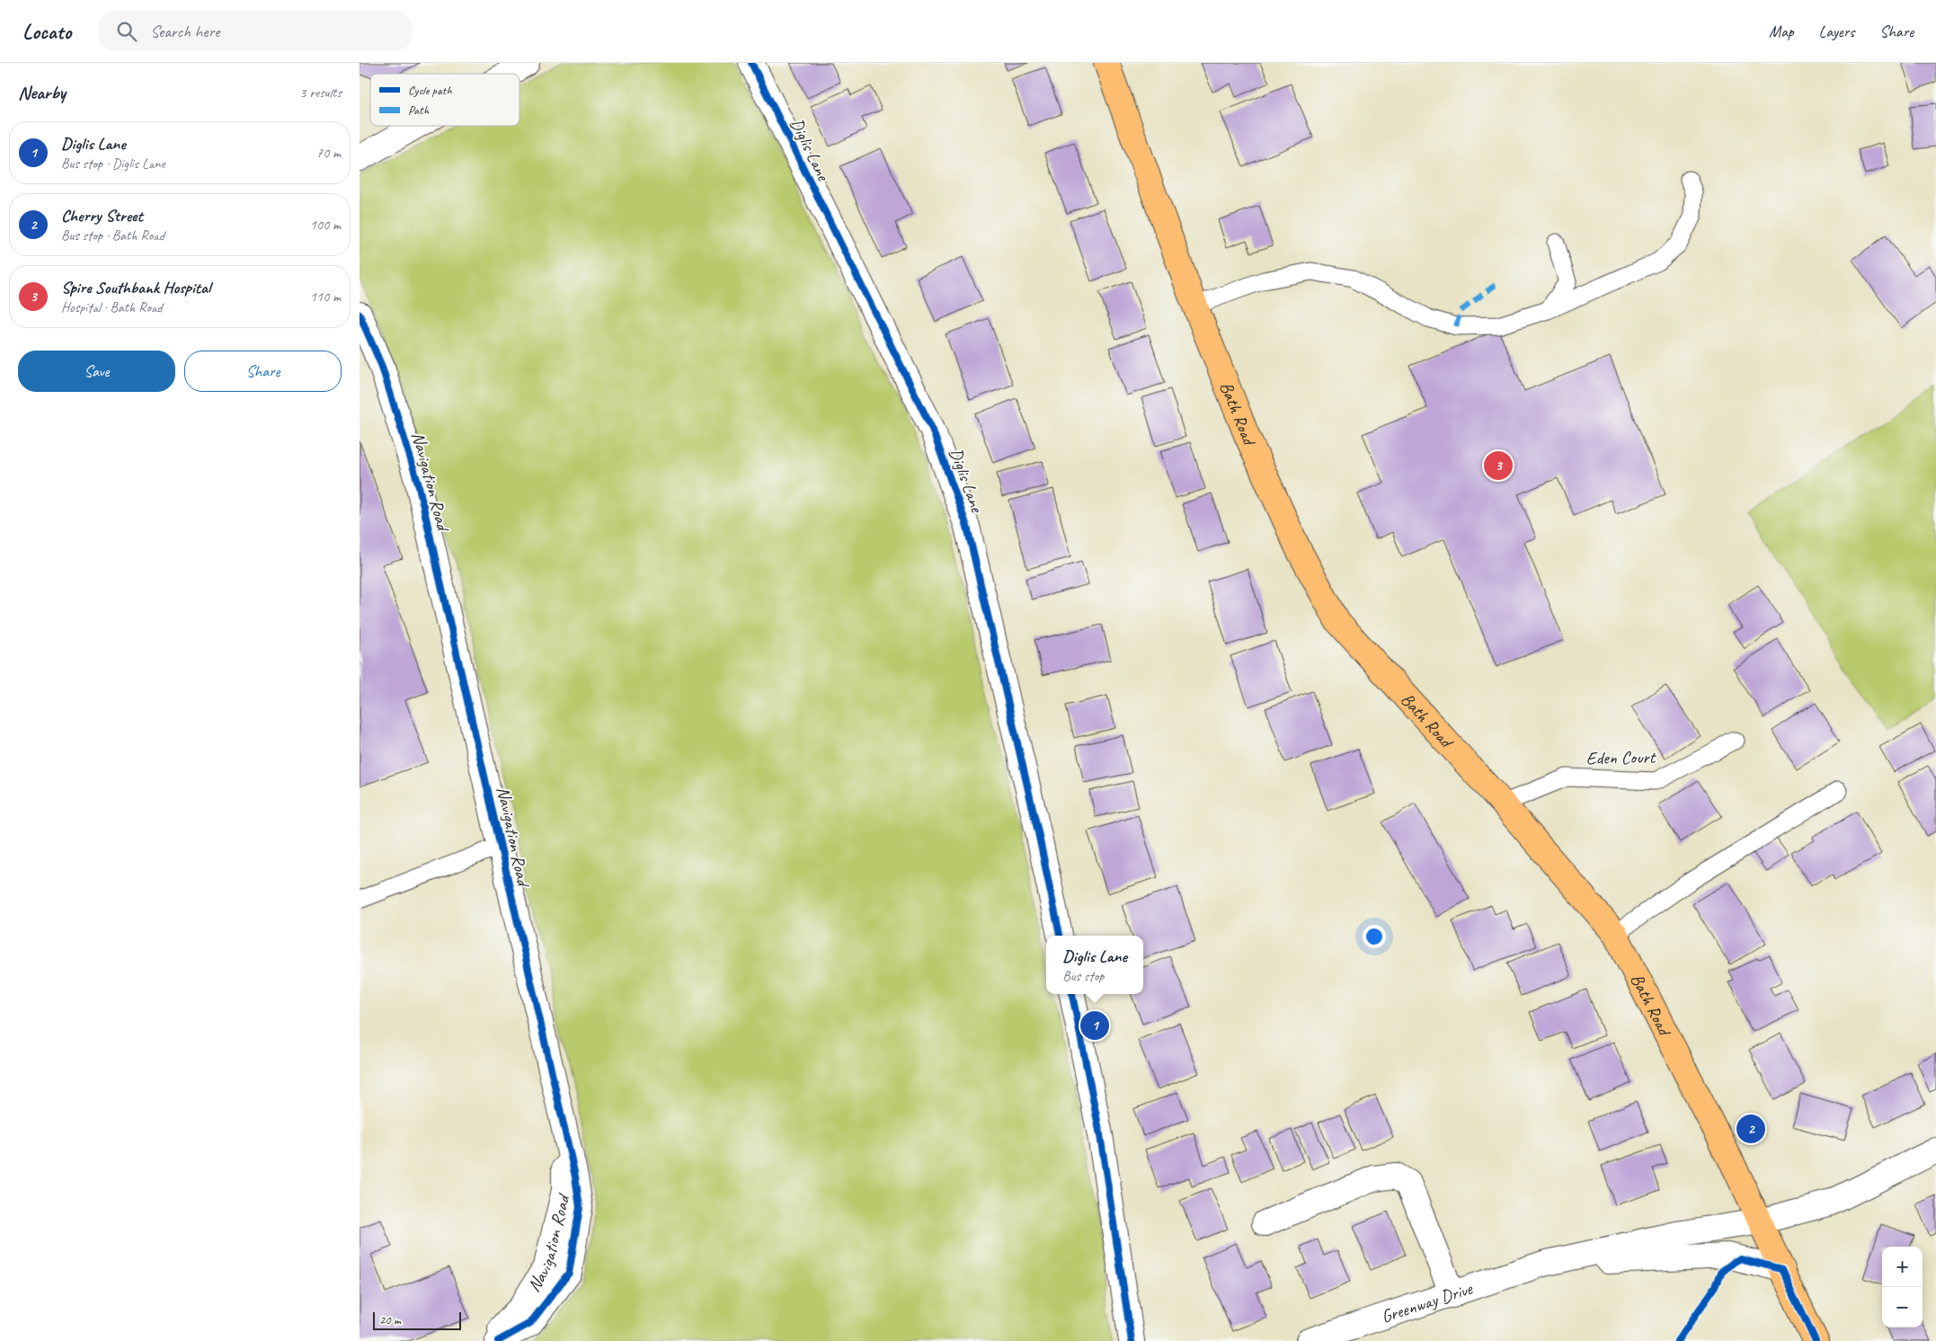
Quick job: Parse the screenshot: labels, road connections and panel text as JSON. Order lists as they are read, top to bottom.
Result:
{
  "streets": {
    "main road": ["Bath Road"],
    "street": ["Diglis Lane", "Navigation Road", "Greenway Drive"],
    "lane": ["Eden Court"]
  },
  "crossings": [
    ["Bath Road", "Eden Court"],
    ["Bath Road", "Greenway Drive"]
  ],
  "legend": ["Cycle path", "Path"],
  "scale_bar": "20 m",
  "page": {
    "header": "Locato",
    "search": "Search here",
    "nav": ["Map", "Layers", "Share"],
    "heading": ["Nearby", "3 results"],
    "list": [
      {
        "mark": "1",
        "name": "Diglis Lane",
        "note": "Bus stop · Diglis Lane",
        "value": "70 m"
      },
      {
        "mark": "2",
        "name": "Cherry Street",
        "note": "Bus stop · Bath Road",
        "value": "100 m"
      },
      {
        "mark": "3",
        "name": "Spire Southbank Hospital",
        "note": "Hospital · Bath Road",
        "value": "110 m"
      }
    ],
    "buttons": ["Save", "Share"],
    "pins": ["3", "1", "2"],
    "popup": ["Diglis Lane", "Bus stop"],
    "map_buttons": ["+", "−"],
    "scale": "20 m"
  }
}
